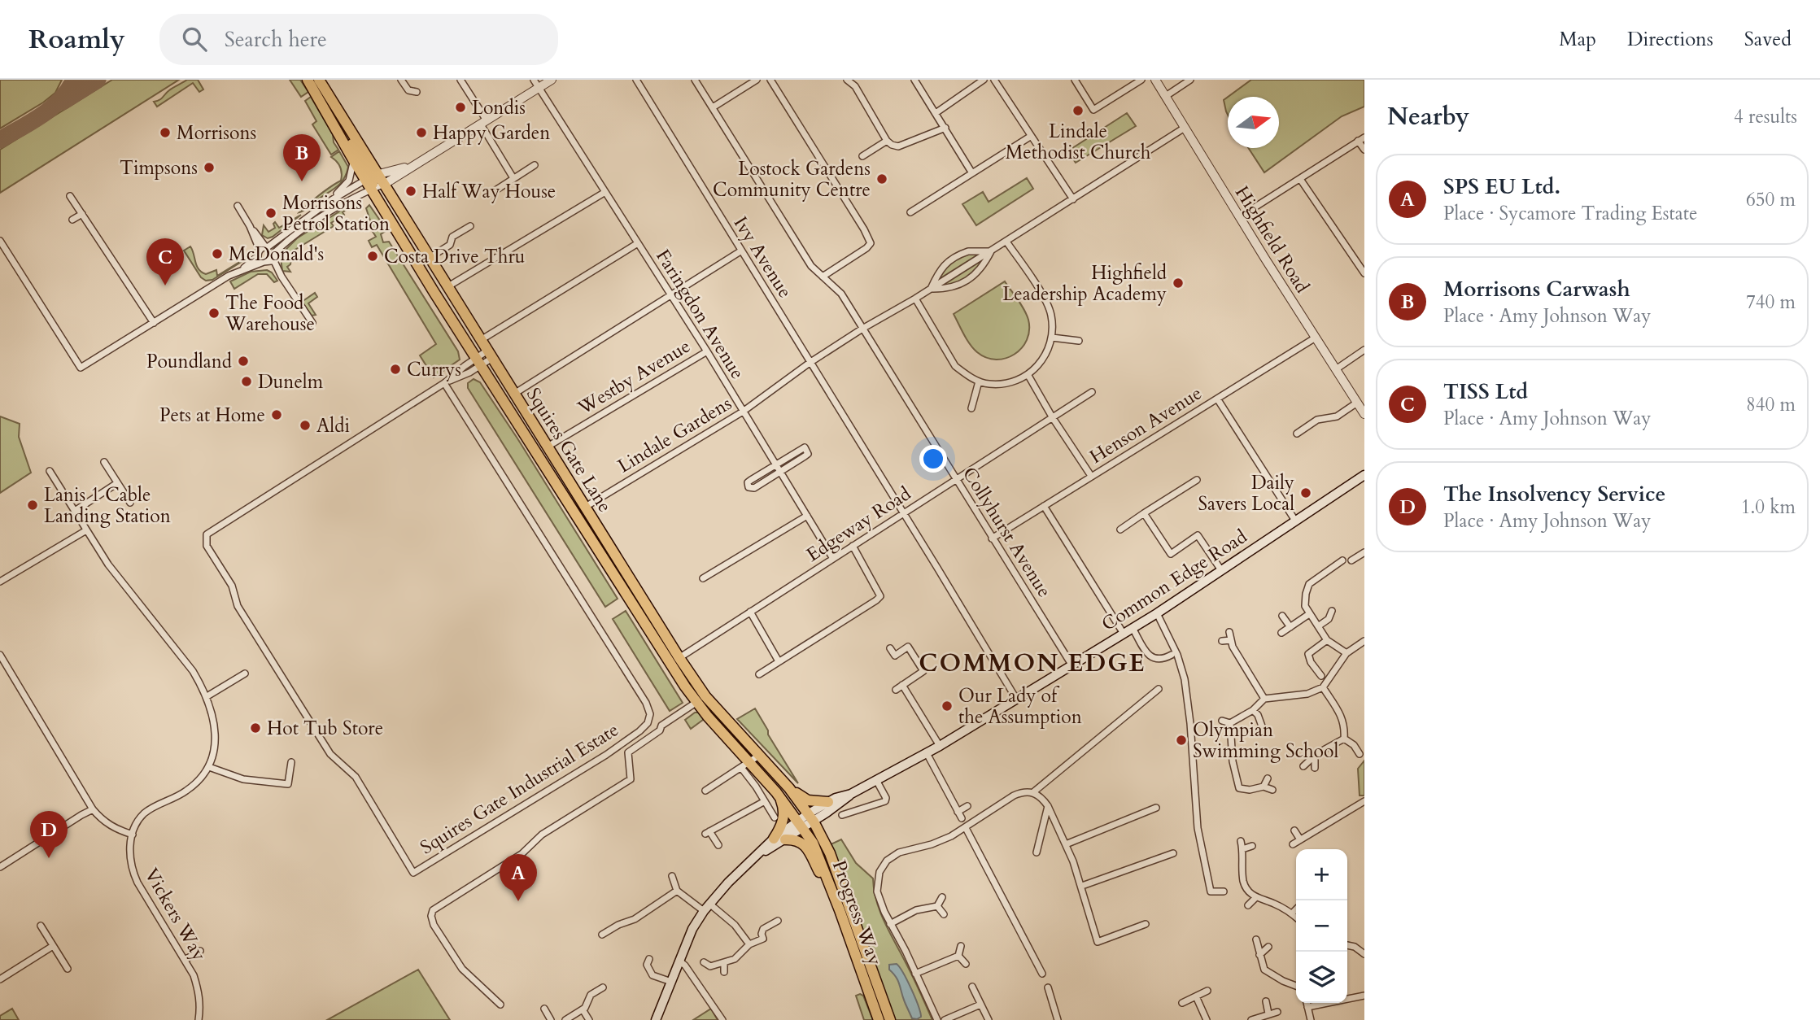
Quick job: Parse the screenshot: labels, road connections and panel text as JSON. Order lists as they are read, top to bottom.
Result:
{
  "streets": {
    "main road": ["Squires Gate Lane", "Common Edge Road", "Progress Way"],
    "street": [
      "Highfield Road",
      "Ivy Avenue",
      "Faringdon Avenue",
      "Westby Avenue",
      "Henson Avenue",
      "Lindale Gardens",
      "Edgeway Road",
      "Collyhurst Avenue",
      "Squires Gate Industrial Estate",
      "Vickers Way"
    ]
  },
  "crossings": [
    ["Highfield Road", "Henson Avenue"],
    ["Highfield Road", "Lindale Gardens"],
    ["Ivy Avenue", "Lindale Gardens"],
    ["Ivy Avenue", "Edgeway Road"],
    ["Ivy Avenue", "Common Edge Road"],
    ["Faringdon Avenue", "Westby Avenue"],
    ["Faringdon Avenue", "Lindale Gardens"],
    ["Faringdon Avenue", "Edgeway Road"],
    ["Westby Avenue", "Squires Gate Lane"],
    ["Henson Avenue", "Collyhurst Avenue"],
    ["Lindale Gardens", "Squires Gate Lane"],
    ["Lindale Gardens", "Collyhurst Avenue"],
    ["Squires Gate Lane", "Edgeway Road"],
    ["Squires Gate Lane", "Common Edge Road"],
    ["Squires Gate Lane", "Progress Way"],
    ["Edgeway Road", "Collyhurst Avenue"],
    ["Collyhurst Avenue", "Common Edge Road"],
    ["Common Edge Road", "Progress Way"]
  ],
  "districts": ["COMMON EDGE"],
  "places": [
    "Londis",
    "Lindale Methodist Church",
    "Morrisons",
    "Happy Garden",
    "Timpsons",
    "Lostock Gardens Community Centre",
    "Half Way House",
    "Morrisons Petrol Station",
    "McDonald's",
    "Costa Drive Thru",
    "Highfield Leadership Academy",
    "The Food Warehouse",
    "Poundland",
    "Currys",
    "Dunelm",
    "Pets at Home",
    "Aldi",
    "Daily Savers Local",
    "Lanis 1 Cable Landing Station",
    "Our Lady of the Assumption",
    "Hot Tub Store",
    "Olympian Swimming School"
  ],
  "north": "right",
  "page": {
    "header": "Roamly",
    "search": "Search here",
    "nav": ["Map", "Directions", "Saved"],
    "heading": ["Nearby", "4 results"],
    "pins": [
      "B",
      "C",
      "D",
      "A"
    ],
    "list": [
      {
        "mark": "A",
        "name": "SPS EU Ltd.",
        "note": "Place · Sycamore Trading Estate",
        "value": "650 m"
      },
      {
        "mark": "B",
        "name": "Morrisons Carwash",
        "note": "Place · Amy Johnson Way",
        "value": "740 m"
      },
      {
        "mark": "C",
        "name": "TISS Ltd",
        "note": "Place · Amy Johnson Way",
        "value": "840 m"
      },
      {
        "mark": "D",
        "name": "The Insolvency Service",
        "note": "Place · Amy Johnson Way",
        "value": "1.0 km"
      }
    ],
    "map_buttons": ["+", "−"]
  }
}
